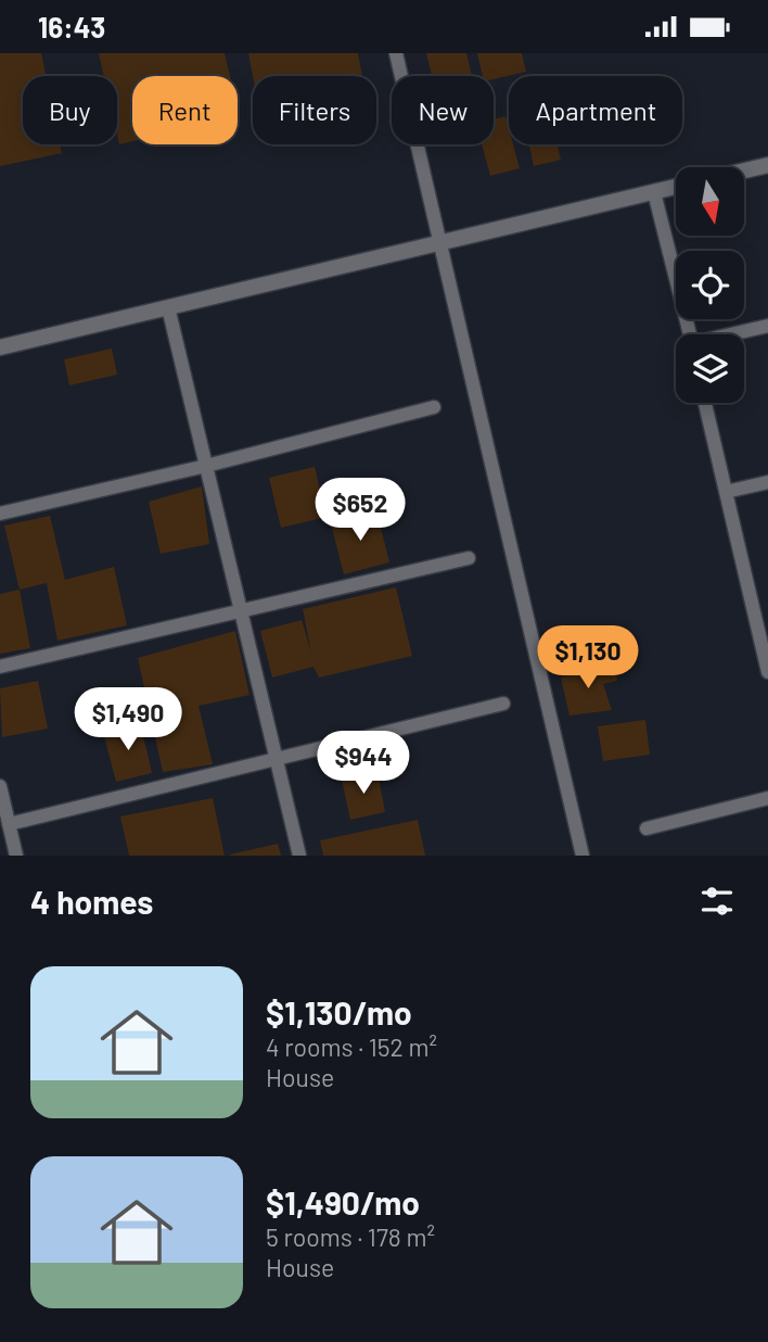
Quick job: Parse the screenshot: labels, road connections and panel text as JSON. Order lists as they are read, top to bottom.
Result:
{
  "north": "bottom",
  "page": {
    "status": "16:43",
    "chip": [
      "Buy",
      "Rent",
      "Filters",
      "New",
      "Apartment"
    ],
    "price": [
      "$652",
      "$1,130",
      "$1,490",
      "$944"
    ],
    "heading": "4 homes",
    "list": [
      {
        "name": "$1,130/mo",
        "note": "4 rooms · 152 m² · House"
      },
      {
        "name": "$1,490/mo",
        "note": "5 rooms · 178 m² · House"
      }
    ]
  }
}
